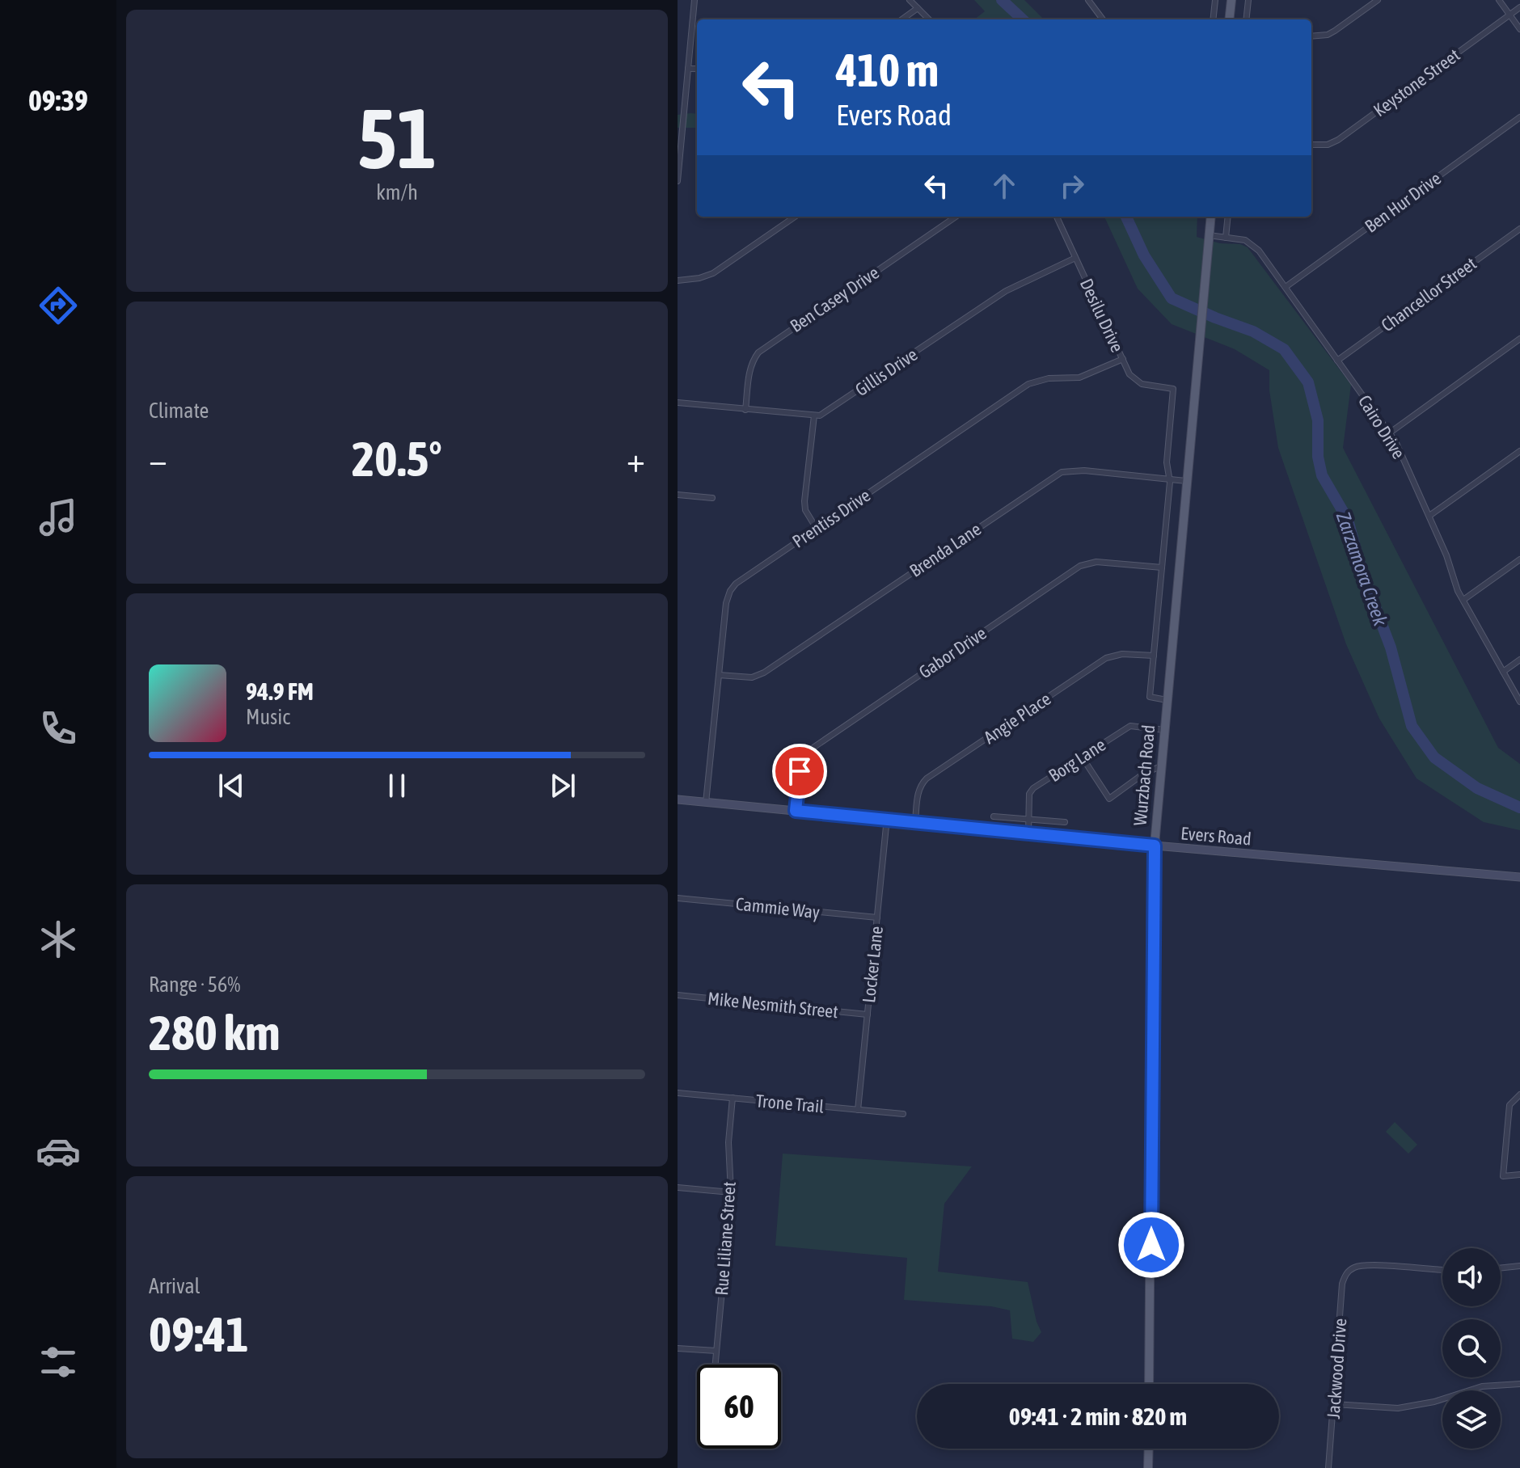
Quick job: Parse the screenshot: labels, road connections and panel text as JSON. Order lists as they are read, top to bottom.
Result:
{
  "streets": {
    "main road": ["Wurzbach Road", "Evers Road"],
    "street": [
      "Keystone Street",
      "Ben Hur Drive",
      "Chancellor Street",
      "Ben Casey Drive",
      "Desilu Drive",
      "Gillis Drive",
      "Cairo Drive",
      "Prentiss Drive",
      "Brenda Lane",
      "Gabor Drive",
      "Angie Place",
      "Borg Lane",
      "Cammie Way",
      "Locker Lane",
      "Mike Nesmith Street",
      "Trone Trail",
      "Rue Liliane Street",
      "Jackwood Drive"
    ]
  },
  "crossings": [
    ["Ben Hur Drive", "Cairo Drive"],
    ["Chancellor Street", "Cairo Drive"],
    ["Desilu Drive", "Gillis Drive"],
    ["Desilu Drive", "Prentiss Drive"],
    ["Desilu Drive", "Wurzbach Road"],
    ["Cairo Drive", "Wurzbach Road"],
    ["Prentiss Drive", "Brenda Lane"],
    ["Prentiss Drive", "Evers Road"],
    ["Brenda Lane", "Wurzbach Road"],
    ["Gabor Drive", "Wurzbach Road"],
    ["Gabor Drive", "Evers Road"],
    ["Angie Place", "Wurzbach Road"],
    ["Angie Place", "Evers Road"],
    ["Borg Lane", "Wurzbach Road"],
    ["Borg Lane", "Evers Road"],
    ["Wurzbach Road", "Evers Road"],
    ["Evers Road", "Locker Lane"],
    ["Cammie Way", "Locker Lane"],
    ["Locker Lane", "Mike Nesmith Street"],
    ["Locker Lane", "Trone Trail"],
    ["Trone Trail", "Rue Liliane Street"]
  ],
  "water": ["Zarzamora Creek"],
  "page": {
    "tabs": "09:39",
    "tile": [
      ["51", "km/h"],
      "Climate",
      ["Range · 56%", "280 km"],
      ["Arrival", "09:41"]
    ],
    "turn": ["410 m", "Evers Road"],
    "heat": ["−", "20.5°", "+"],
    "song": ["94.9 FM", "Music"],
    "limit": "60",
    "trip": "09:41 · 2 min · 820 m"
  }
}
